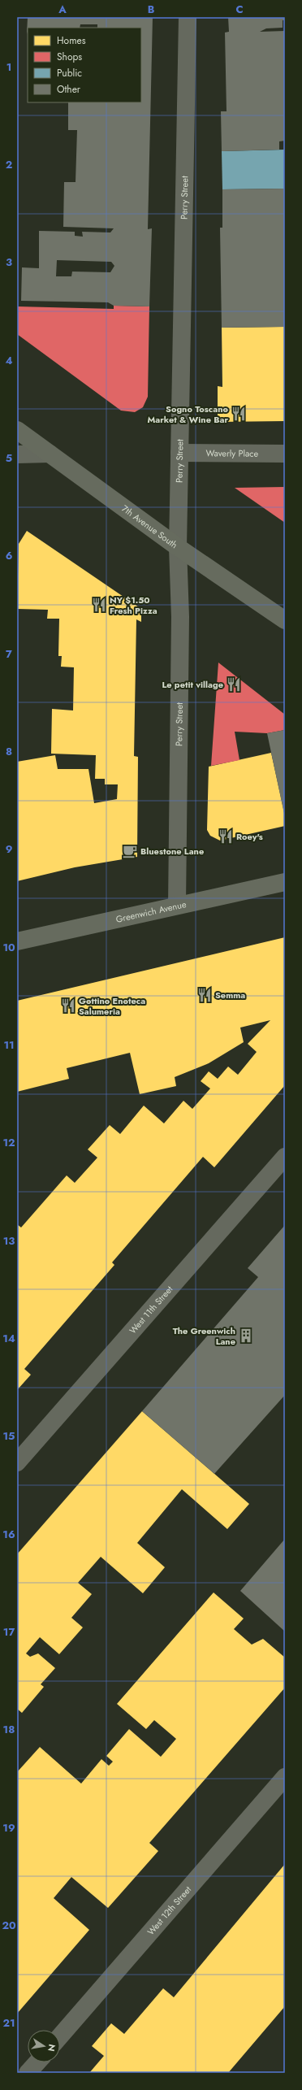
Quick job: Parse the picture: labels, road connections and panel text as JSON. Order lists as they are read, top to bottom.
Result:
{
  "streets": {
    "main road": ["7th Avenue South", "Greenwich Avenue"],
    "street": [
      "Perry Street",
      "Waverly Place",
      "West 11th Street",
      "West 12th Street"
    ]
  },
  "crossings": [
    ["Perry Street", "Waverly Place"],
    ["Perry Street", "7th Avenue South"],
    ["Perry Street", "Greenwich Avenue"]
  ],
  "places": {
    "restaurant": [
      "Sogno Toscano Market & Wine Bar",
      "NY $1.50 Fresh Pizza",
      "Le petit village",
      "Roey's",
      "Semma",
      "Gottino Enoteca Salumeria"
    ],
    "cafe": ["Bluestone Lane"],
    "building": ["The Greenwich Lane"]
  },
  "legend": [
    "Homes",
    "Shops",
    "Public",
    "Other"
  ],
  "north": "right",
  "grid": {
    "columns": ["A", "B", "C"],
    "rows": [
      "1",
      "2",
      "3",
      "4",
      "5",
      "6",
      "7",
      "8",
      "9",
      "10",
      "11",
      "12",
      "13",
      "14",
      "15",
      "16",
      "17",
      "18",
      "19",
      "20",
      "21"
    ]
  }
}
